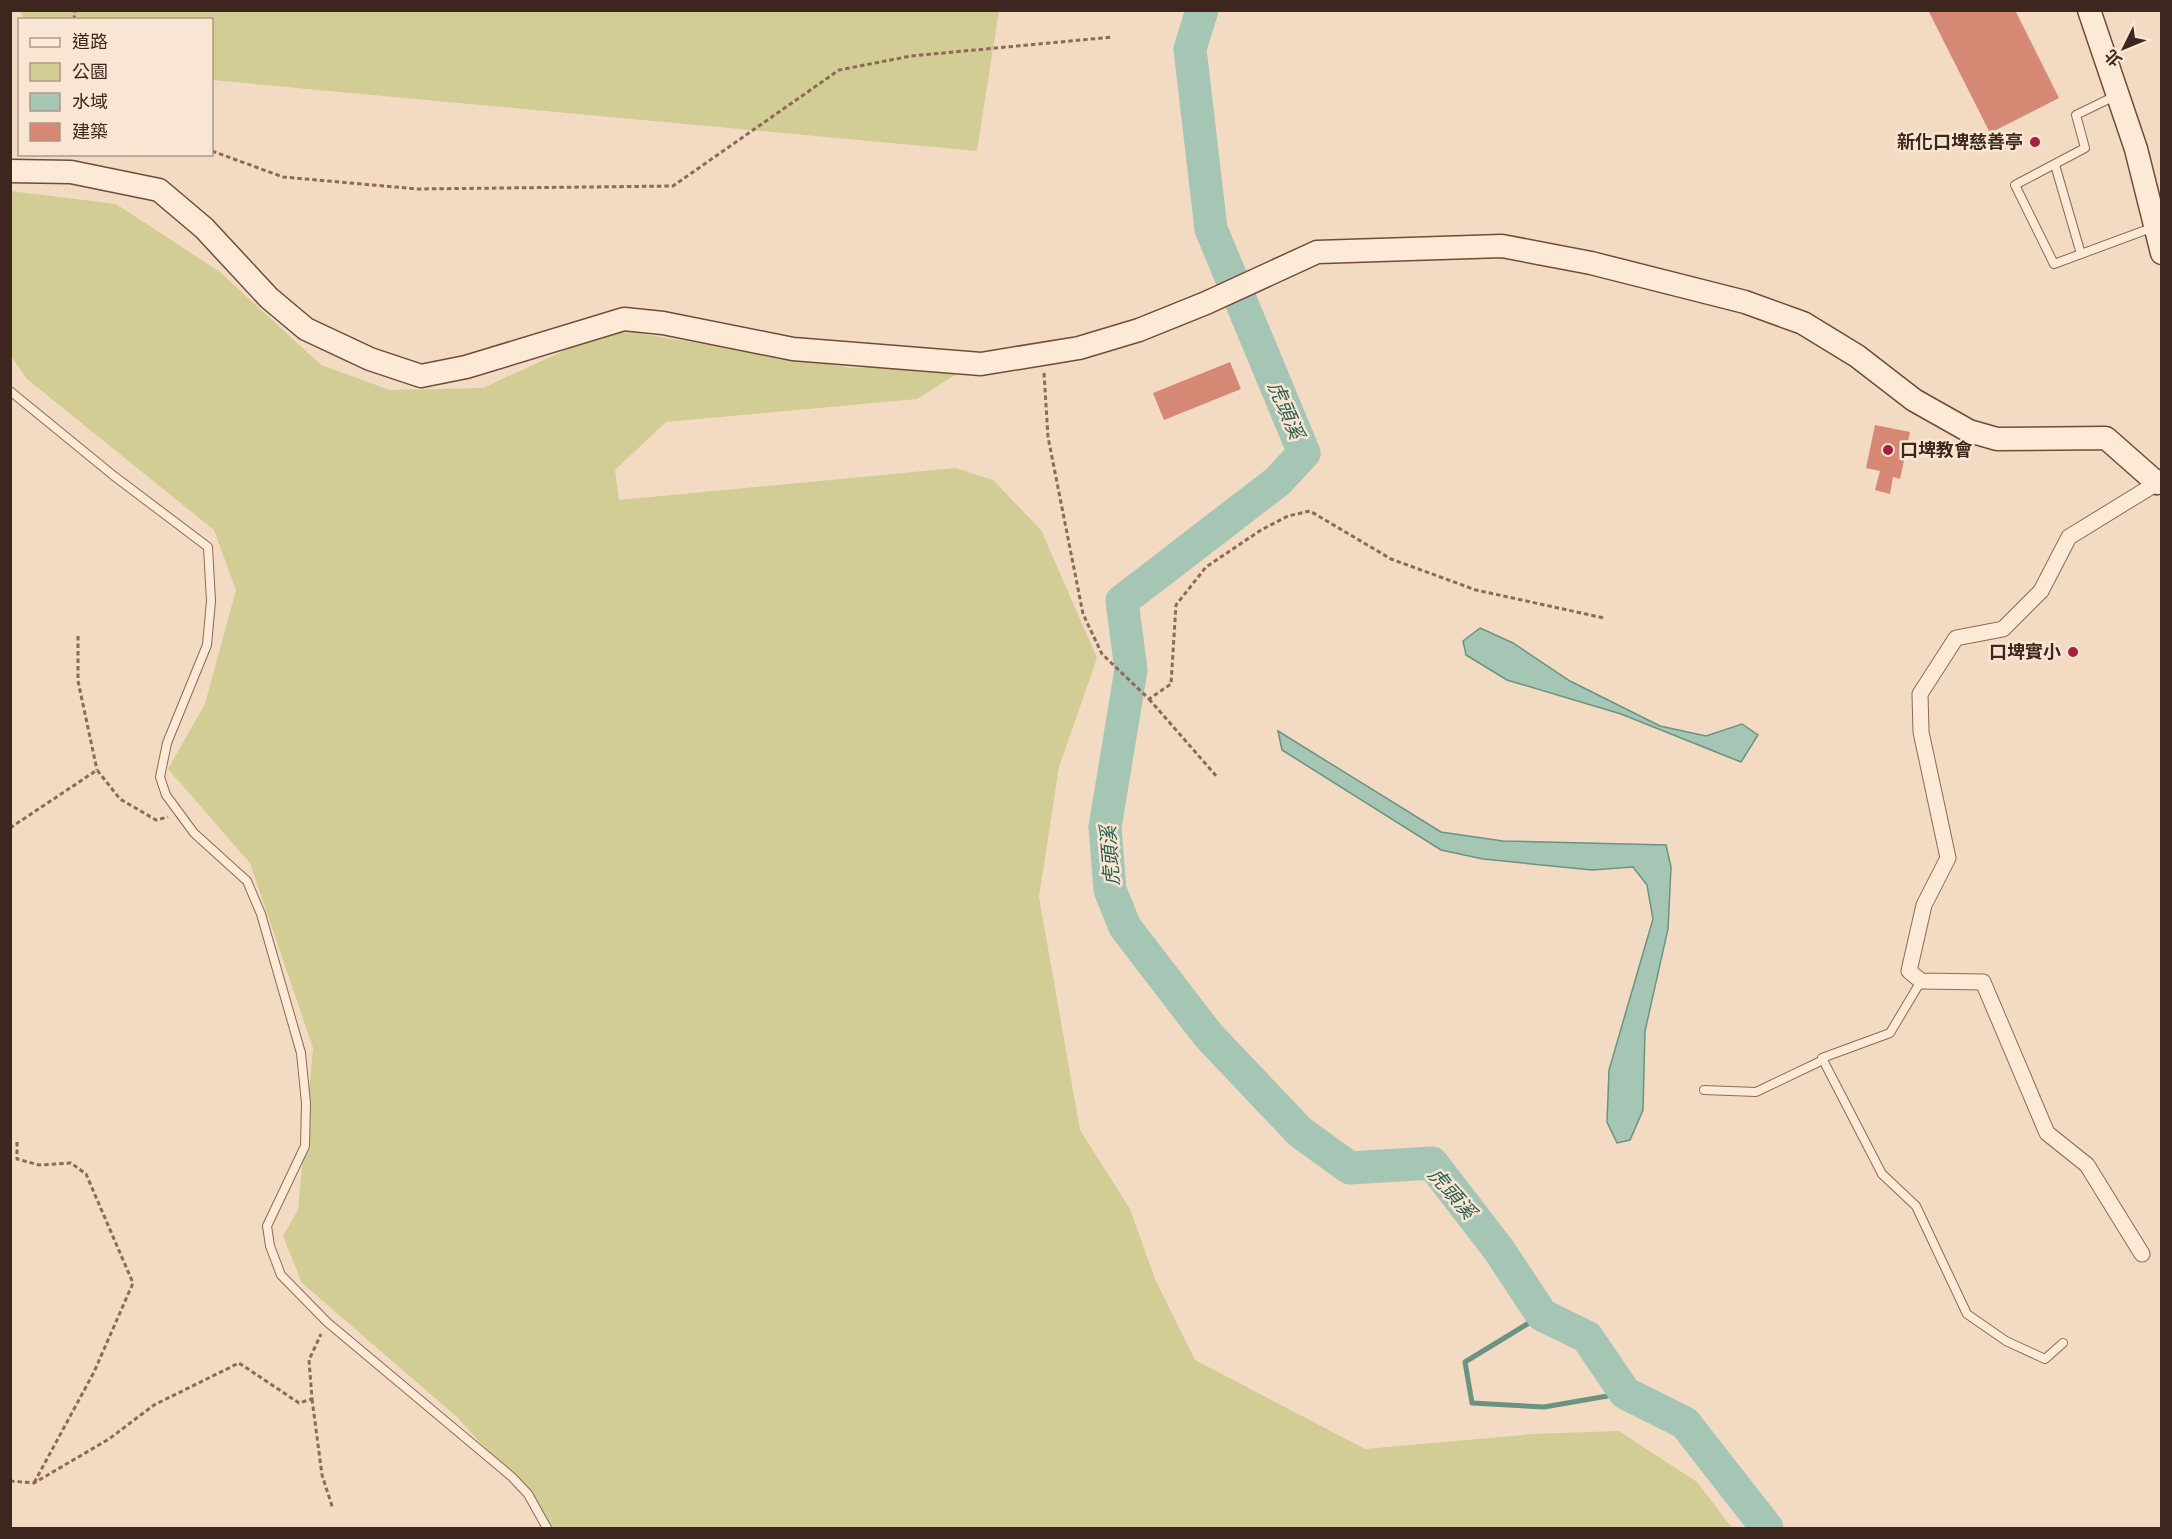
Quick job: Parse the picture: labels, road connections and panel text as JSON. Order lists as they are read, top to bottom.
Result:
{
  "water": ["虎頭溪"],
  "places": ["新化口埤慈善亭", "口埤教會", "口埤實小"],
  "legend": [
    "道路",
    "公園",
    "水域",
    "建築"
  ],
  "north": "bottom left"
}
